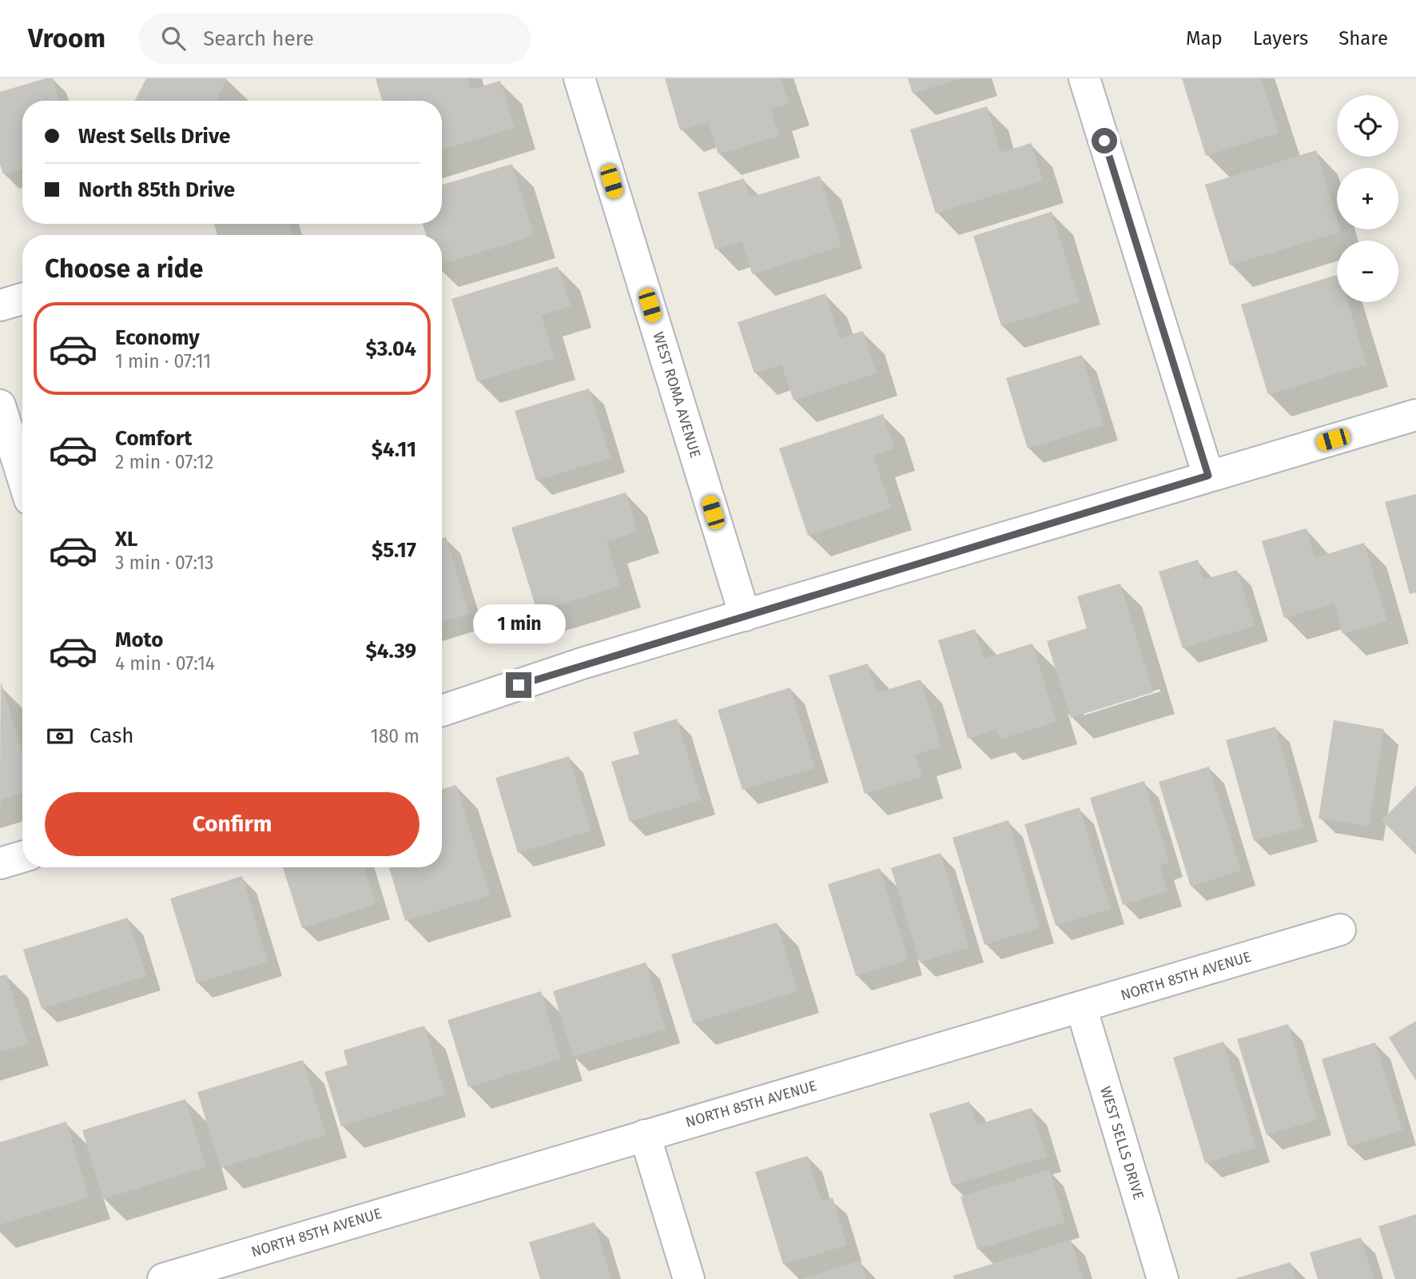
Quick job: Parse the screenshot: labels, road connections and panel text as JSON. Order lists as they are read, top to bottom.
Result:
{
  "streets": {
    "street": ["WEST ROMA AVENUE", "NORTH 85TH AVENUE", "WEST SELLS DRIVE"]
  },
  "crossings": [
    ["NORTH 85TH AVENUE", "WEST SELLS DRIVE"]
  ],
  "page": {
    "header": "Vroom",
    "search": "Search here",
    "nav": ["Map", "Layers", "Share"],
    "map_buttons": ["+", "−"],
    "banner": ["West Sells Drive", "North 85th Drive"],
    "heading": "Choose a ride",
    "list": [
      {
        "name": "Economy",
        "note": "1 min · 07:11",
        "value": "$3.04"
      },
      {
        "name": "Comfort",
        "note": "2 min · 07:12",
        "value": "$4.11"
      },
      {
        "name": "XL",
        "note": "3 min · 07:13",
        "value": "$5.17"
      },
      {
        "name": "Moto",
        "note": "4 min · 07:14",
        "value": "$4.39"
      }
    ],
    "bubble": "1 min",
    "pay": ["Cash", "180 m"],
    "buttons": "Confirm"
  }
}
